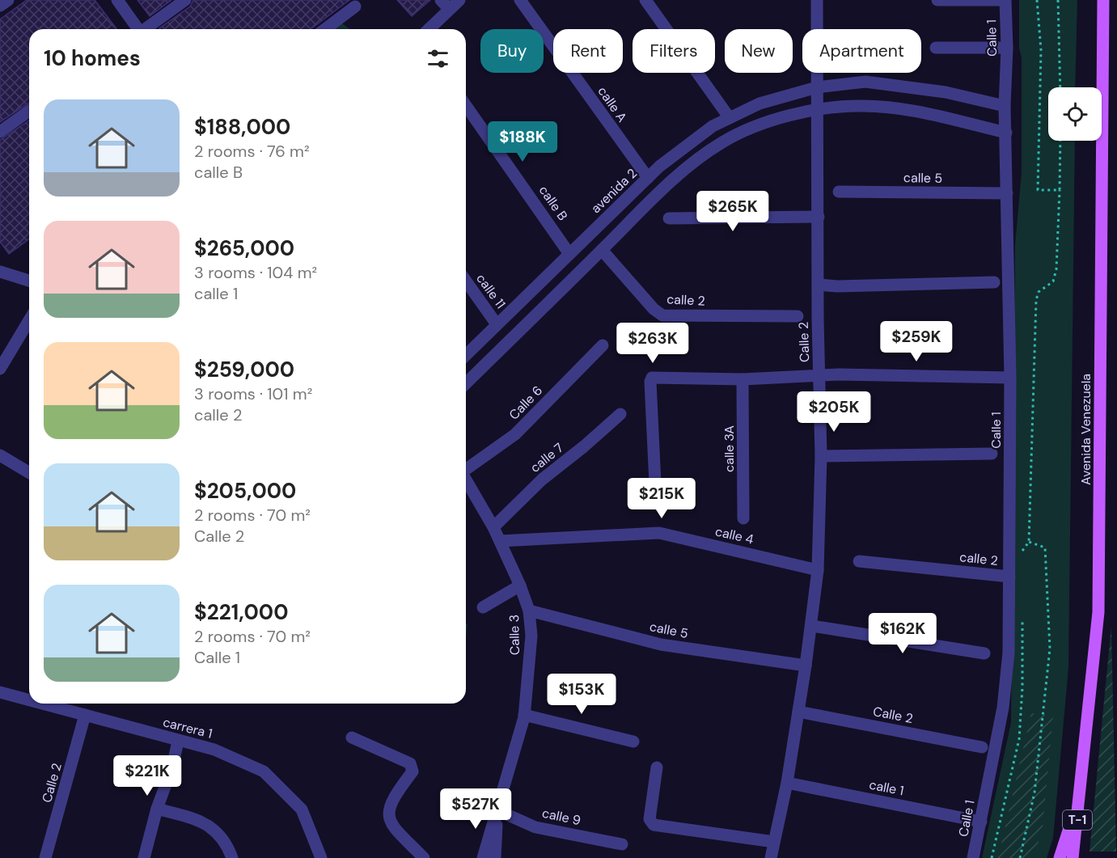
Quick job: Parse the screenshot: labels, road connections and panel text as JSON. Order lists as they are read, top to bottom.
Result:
{
  "streets": {
    "main road": ["Avenida Venezuela", "T-1"],
    "street": [
      "Calle 1",
      "calle A",
      "calle 5",
      "avenida 2",
      "calle B",
      "calle 11",
      "calle 2",
      "Calle 2",
      "Calle 6",
      "calle 3A",
      "calle 7",
      "calle 4",
      "Calle 3",
      "carrera 1",
      "calle 1",
      "calle 9"
    ]
  },
  "crossings": [
    ["Calle 1", "calle 5"],
    ["Calle 1", "avenida 2"],
    ["Calle 1", "calle 2"],
    ["Calle 1", "Calle 2"],
    ["Calle 1", "calle 1"],
    ["calle A", "avenida 2"],
    ["calle 5", "Calle 2"],
    ["calle 5", "Calle 3"],
    ["avenida 2", "calle B"],
    ["avenida 2", "calle 11"],
    ["avenida 2", "Calle 2"],
    ["calle 2", "Calle 2"],
    ["calle 2", "calle 3A"],
    ["Calle 2", "calle 4"],
    ["Calle 2", "carrera 1"],
    ["Calle 2", "calle 1"],
    ["calle 7", "Calle 3"],
    ["calle 4", "Calle 3"],
    ["Calle 3", "calle 9"]
  ],
  "page": {
    "chip": [
      "Buy",
      "Rent",
      "Filters",
      "New",
      "Apartment"
    ],
    "heading": "10 homes",
    "list": [
      {
        "name": "$188,000",
        "note": "2 rooms · 76 m² · calle B"
      },
      {
        "name": "$265,000",
        "note": "3 rooms · 104 m² · calle 1"
      },
      {
        "name": "$259,000",
        "note": "3 rooms · 101 m² · calle 2"
      },
      {
        "name": "$205,000",
        "note": "2 rooms · 70 m² · Calle 2"
      },
      {
        "name": "$221,000",
        "note": "2 rooms · 70 m² · Calle 1"
      }
    ],
    "price": [
      "$188K",
      "$265K",
      "$259K",
      "$263K",
      "$205K",
      "$215K",
      "$162K",
      "$153K",
      "$221K",
      "$527K"
    ]
  }
}
